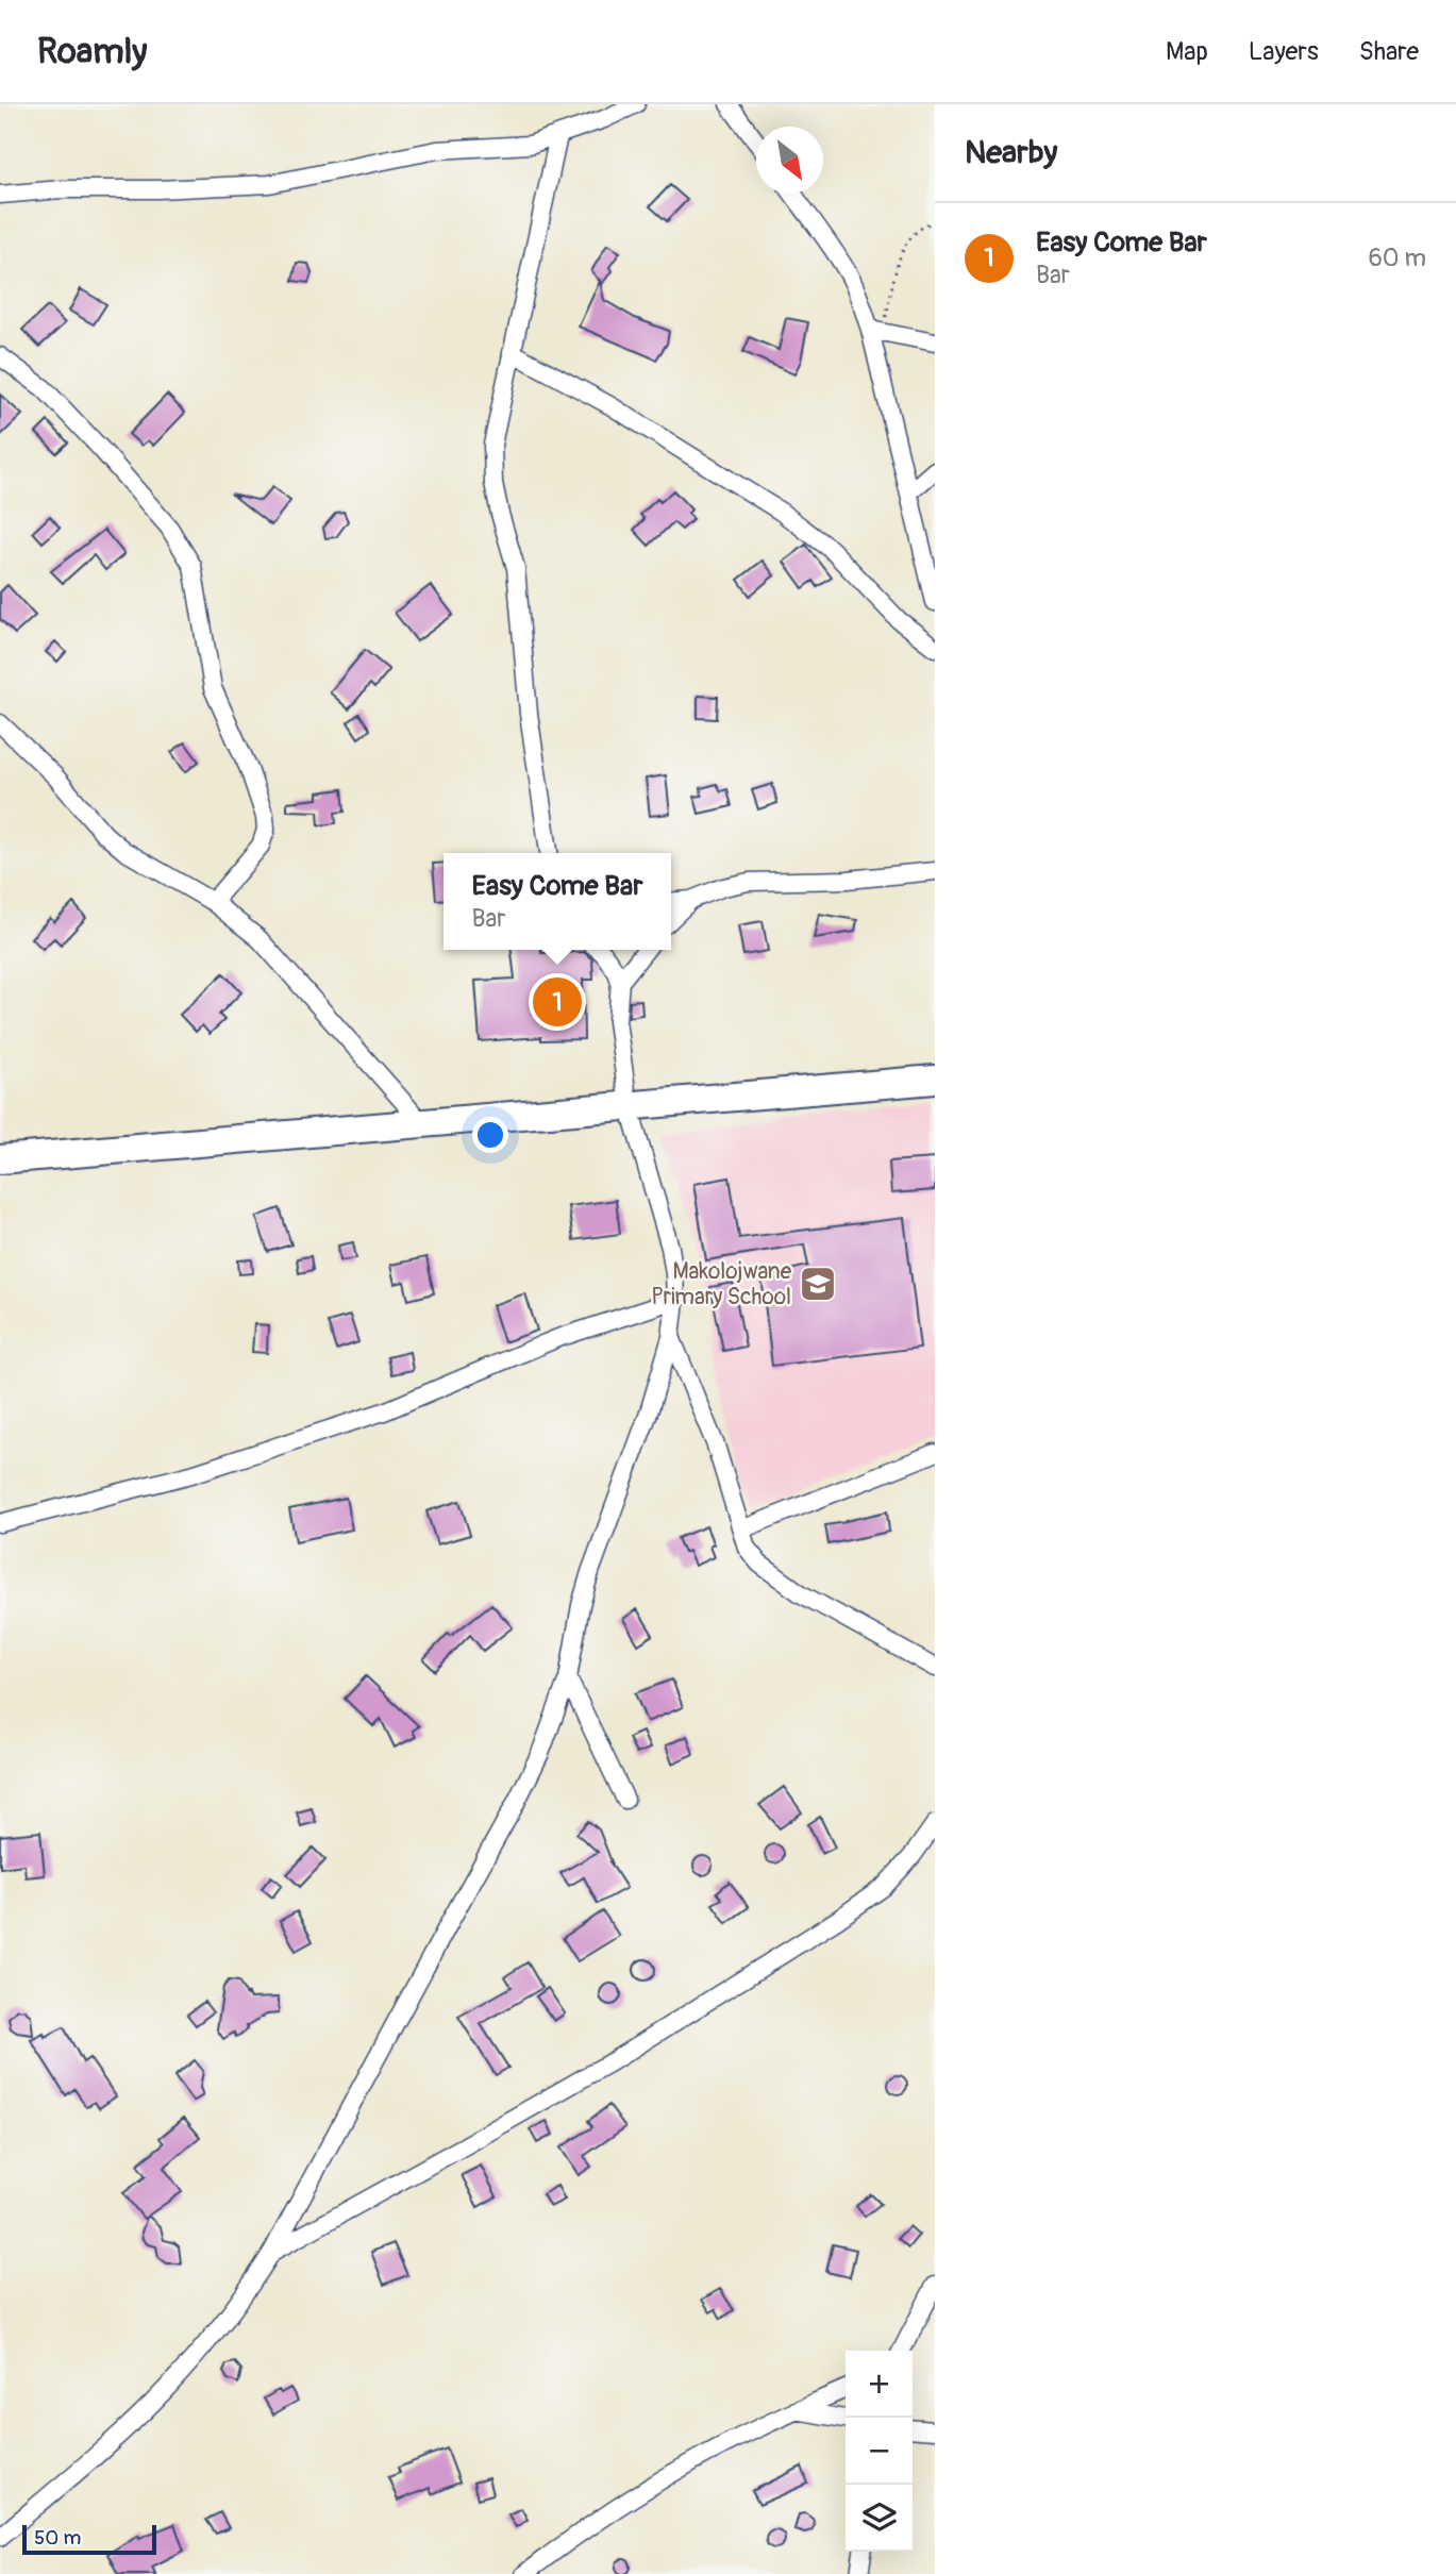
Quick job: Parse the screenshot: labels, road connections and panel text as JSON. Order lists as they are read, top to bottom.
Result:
{
  "places": {
    "school or university": ["Makolojwane Primary School"]
  },
  "scale_bar": "50 m",
  "north": "bottom right",
  "page": {
    "header": "Roamly",
    "nav": ["Map", "Layers", "Share"],
    "heading": "Nearby",
    "list": [
      {
        "mark": "1",
        "name": "Easy Come Bar",
        "note": "Bar",
        "value": "60 m"
      }
    ],
    "popup": ["Easy Come Bar", "Bar"],
    "pins": "1",
    "map_buttons": ["+", "−"],
    "scale": "50 m"
  }
}
